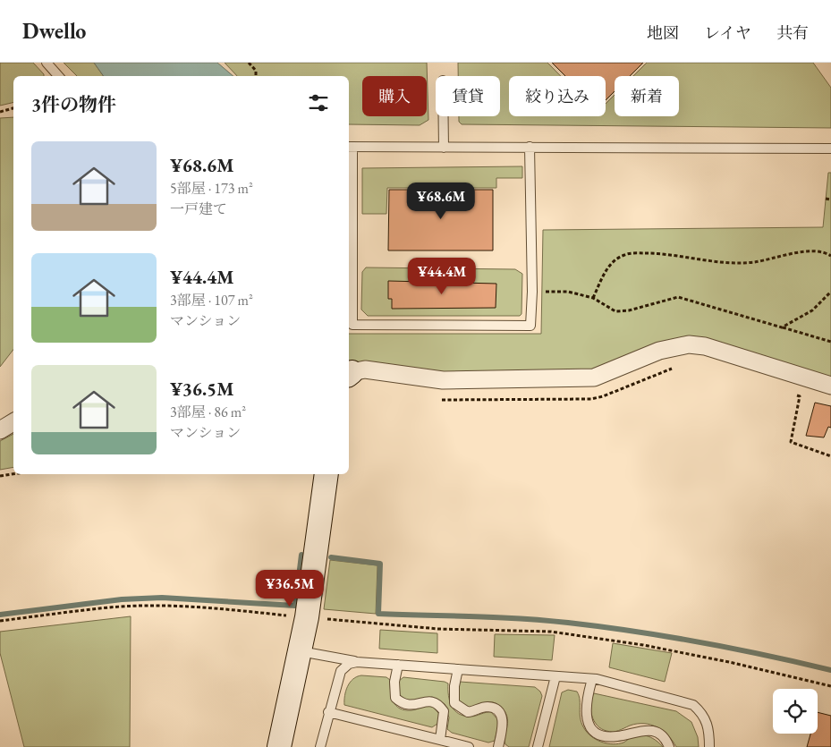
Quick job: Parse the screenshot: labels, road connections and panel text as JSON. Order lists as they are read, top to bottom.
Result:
{
  "page": {
    "header": "Dwello",
    "nav": ["地図", "レイヤ", "共有"],
    "chip": [
      "購入",
      "賃貸",
      "絞り込み",
      "新着"
    ],
    "heading": "3件の物件",
    "list": [
      {
        "name": "¥68.6M",
        "note": "5部屋 · 173 m² · 一戸建て"
      },
      {
        "name": "¥44.4M",
        "note": "3部屋 · 107 m² · マンション"
      },
      {
        "name": "¥36.5M",
        "note": "3部屋 · 86 m² · マンション"
      }
    ],
    "price": ["¥68.6M", "¥44.4M", "¥36.5M"]
  }
}
